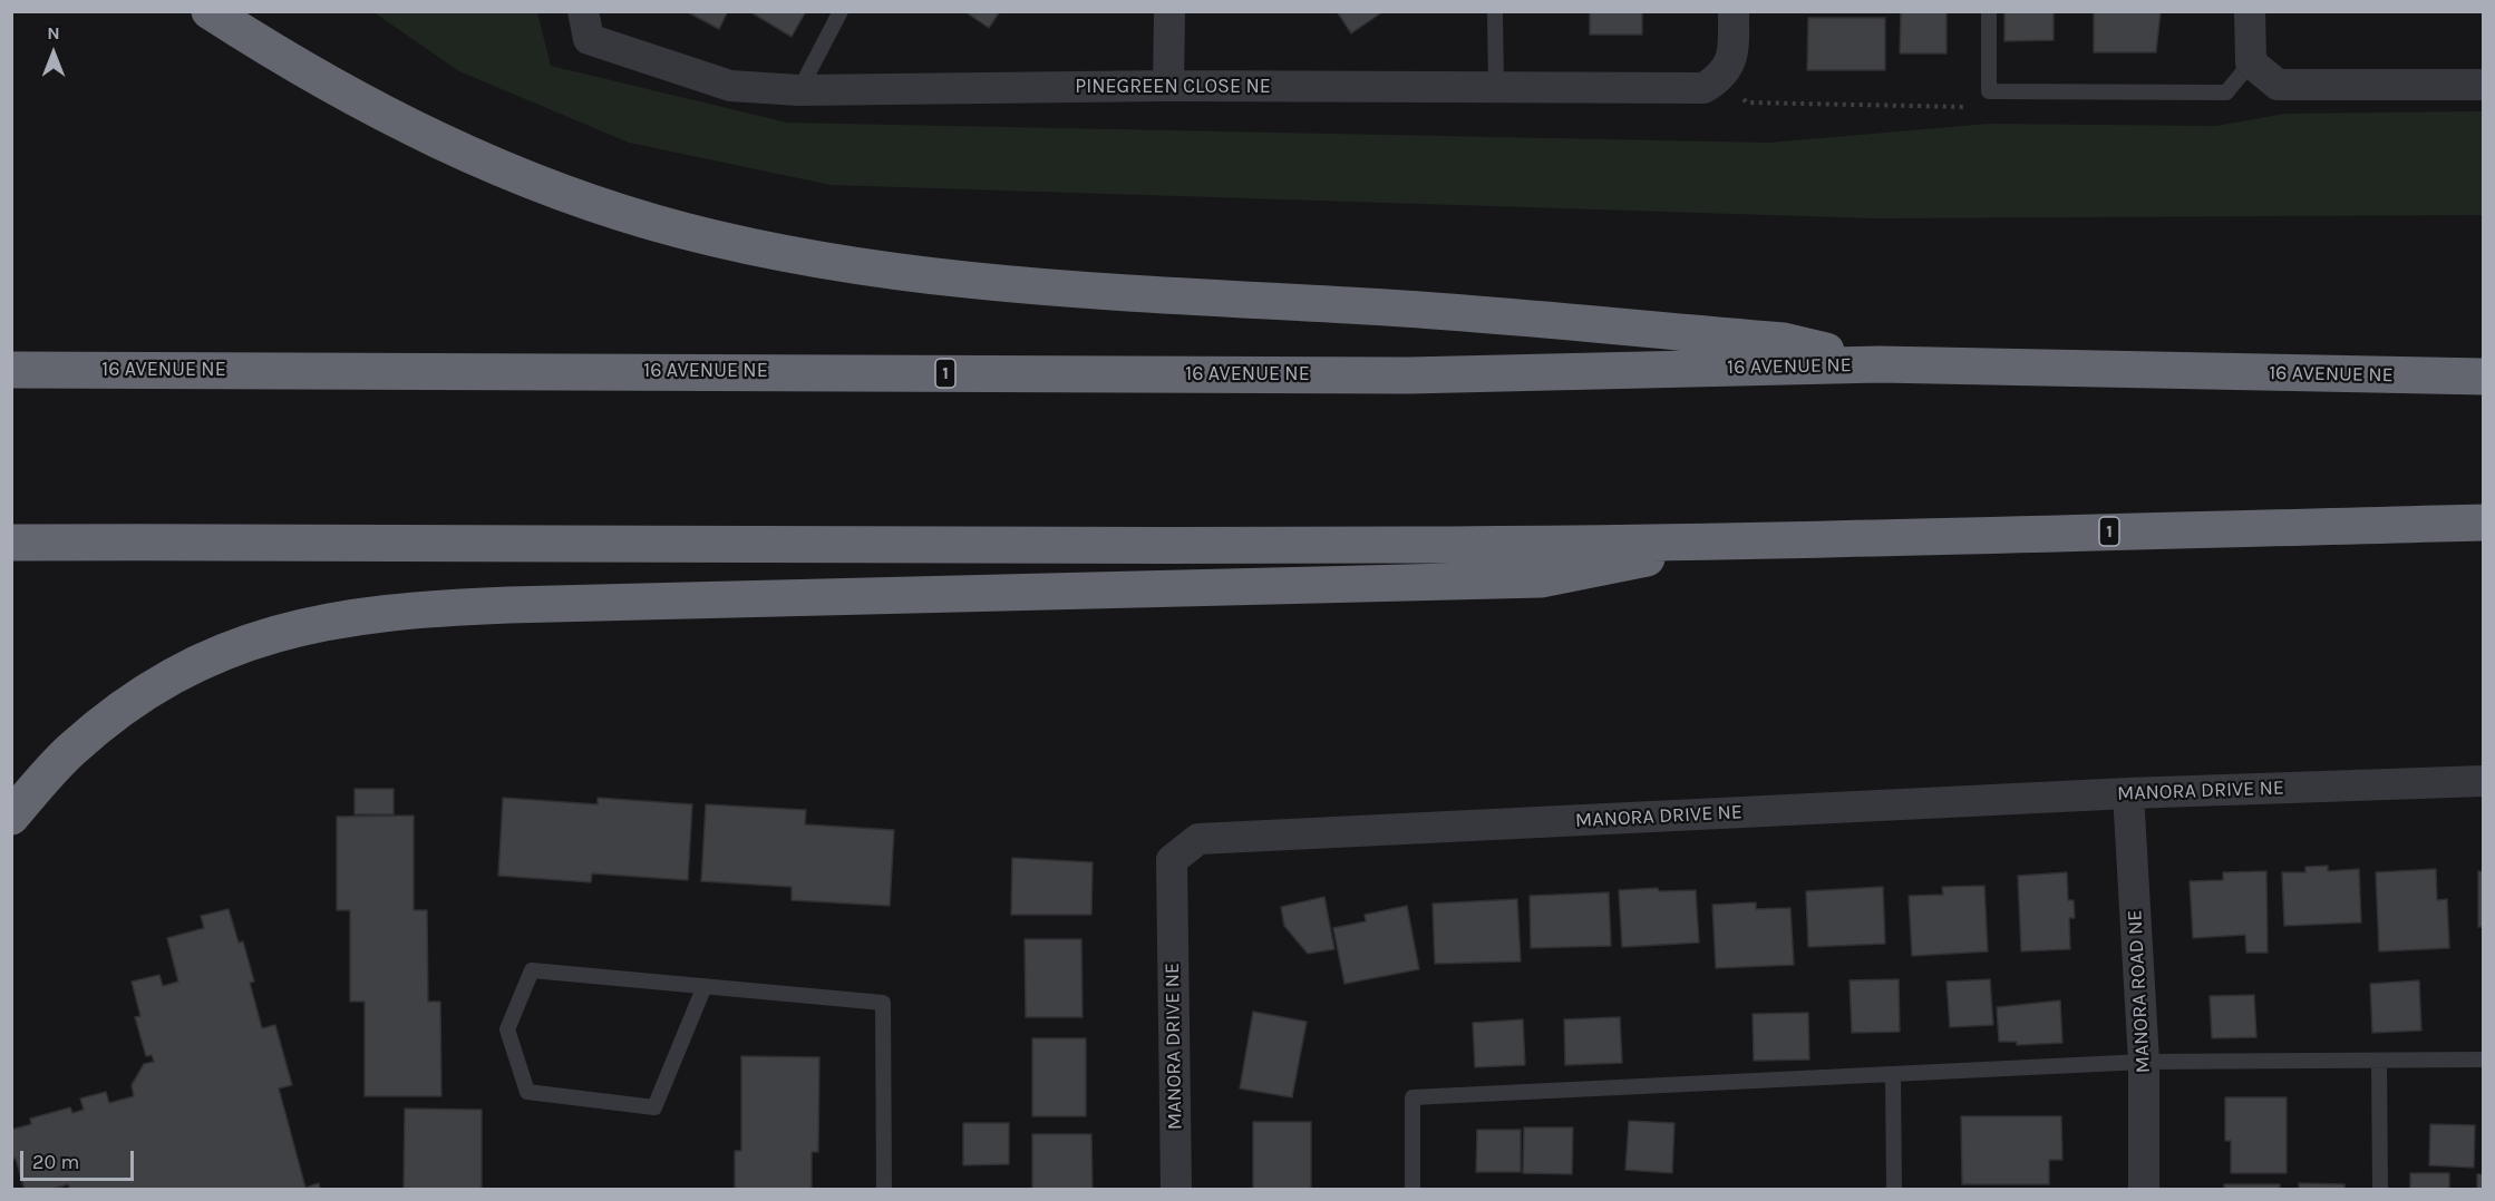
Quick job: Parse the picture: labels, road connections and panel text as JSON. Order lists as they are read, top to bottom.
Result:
{
  "streets": {
    "highway": ["16 AVENUE NE", "1"],
    "street": ["PINEGREEN CLOSE NE", "MANORA DRIVE NE", "MANORA ROAD NE"]
  },
  "crossings": [
    ["MANORA DRIVE NE", "MANORA ROAD NE"]
  ],
  "scale_bar": "20 m",
  "north": "top"
}
